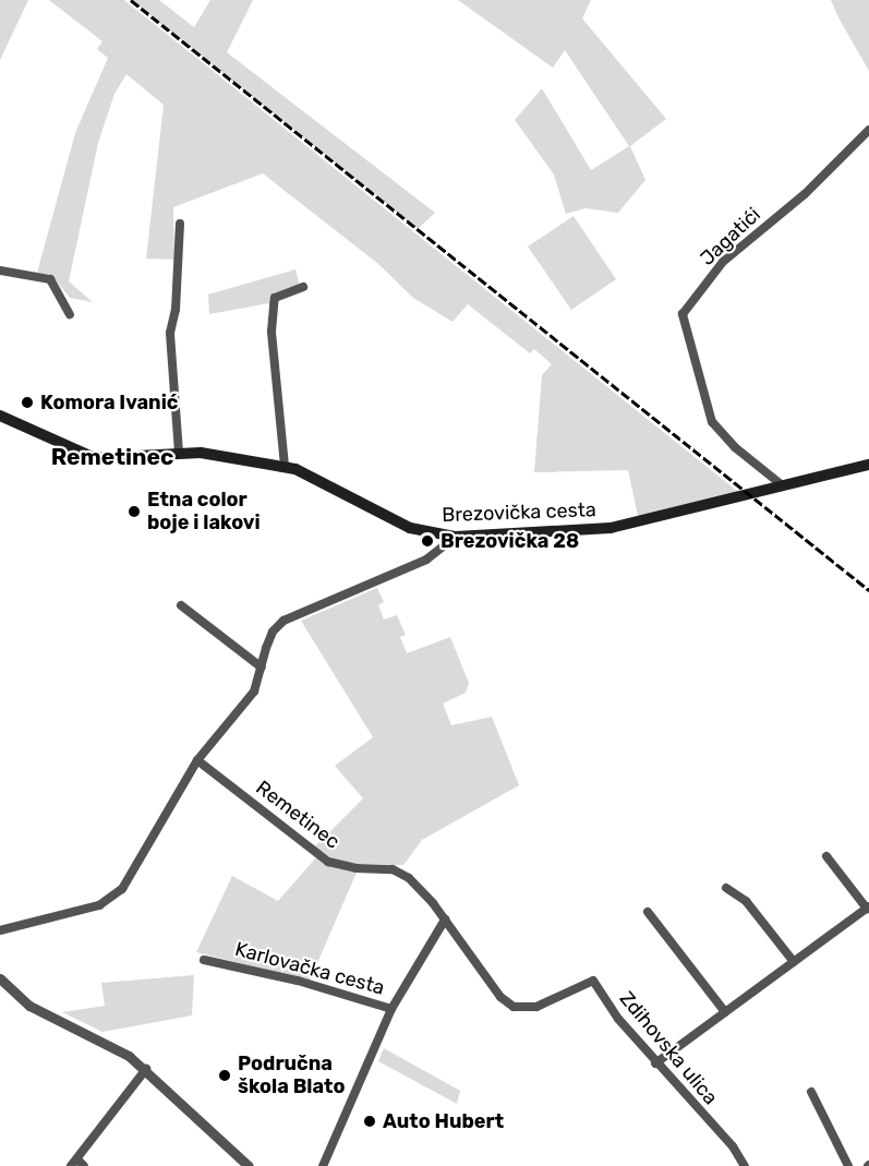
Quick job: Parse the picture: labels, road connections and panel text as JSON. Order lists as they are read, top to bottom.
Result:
{
  "streets": {
    "main road": ["Brezovička cesta"],
    "street": [
      "Jagatići",
      "Remetinec",
      "Karlovačka cesta",
      "Zdihovska ulica"
    ]
  },
  "crossings": [
    ["Jagatići", "Brezovička cesta"],
    ["Remetinec", "Zdihovska ulica"]
  ],
  "districts": ["Remetinec"],
  "places": [
    "Komora Ivanić",
    "Etna color boje i lakovi",
    "Brezovička 28",
    "Područna škola Blato",
    "Auto Hubert"
  ]
}
